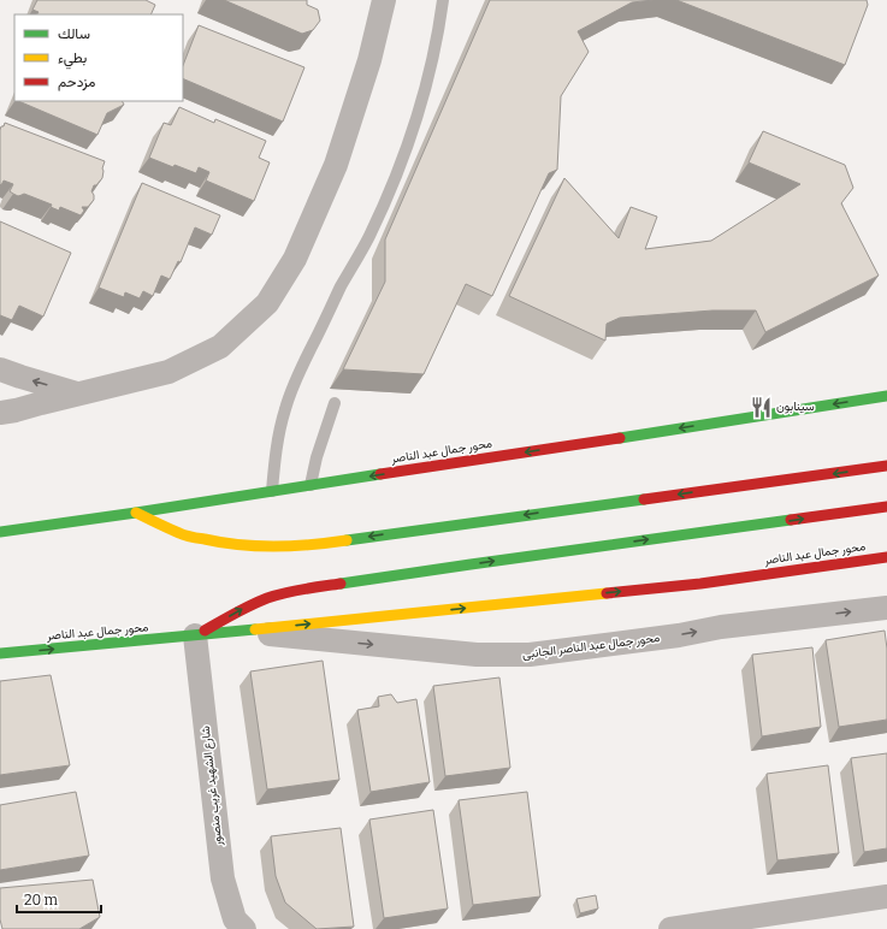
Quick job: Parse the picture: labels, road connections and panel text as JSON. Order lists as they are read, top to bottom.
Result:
{
  "streets": {
    "main road": ["محور جمال عبد الناصر"],
    "street": ["محور جمال عبد الناصر الجانبى", "شارع الشهيد غريب منصور"]
  },
  "crossings": [
    ["محور جمال عبد الناصر", "محور جمال عبد الناصر الجانبى"],
    ["محور جمال عبد الناصر", "شارع الشهيد غريب منصور"]
  ],
  "one_way": ["محور جمال عبد الناصر الجانبى"],
  "places": {
    "restaurant": ["سينابون"]
  },
  "legend": ["سالك", "بطيء", "مزدحم"],
  "scale_bar": "20 m"
}
